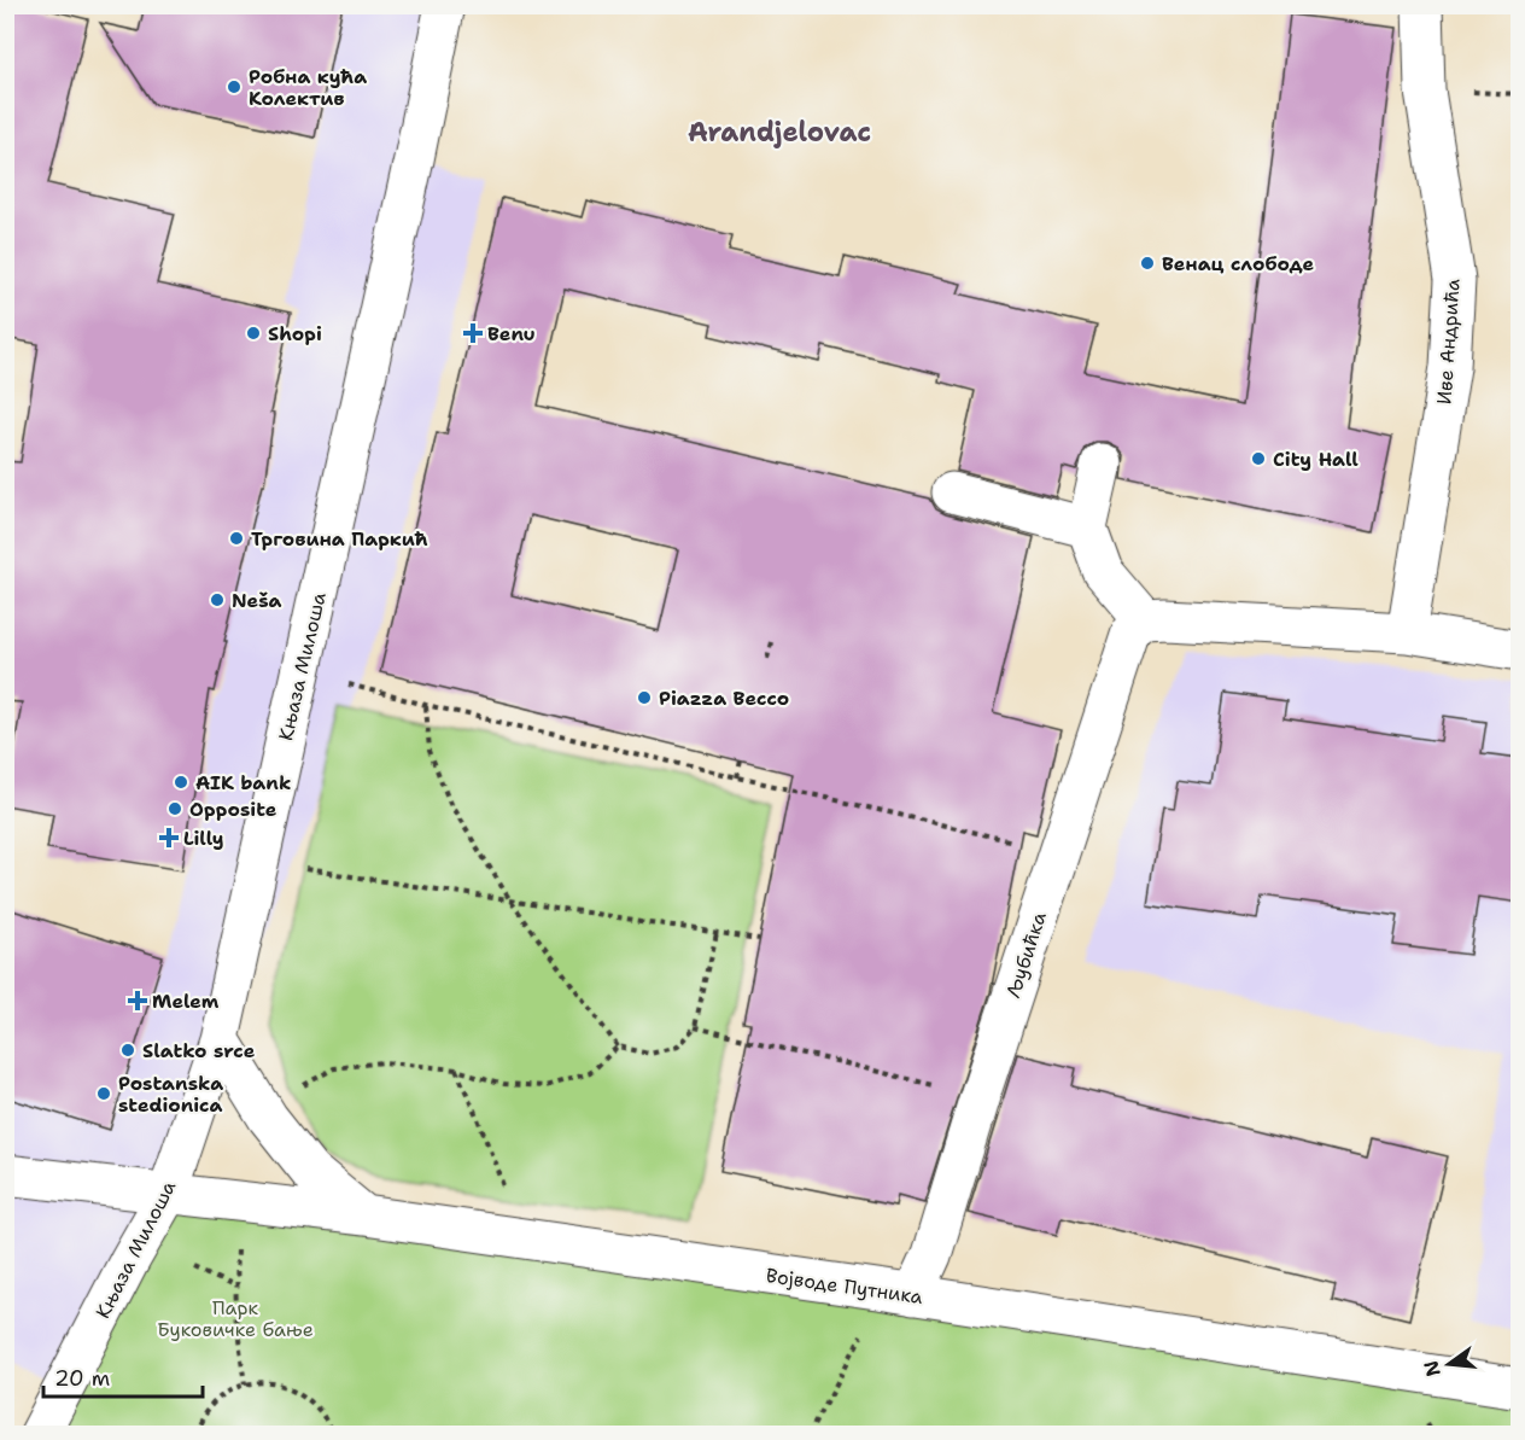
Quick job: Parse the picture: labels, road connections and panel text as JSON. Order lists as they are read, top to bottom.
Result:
{
  "streets": {
    "street": [
      "Иве Андрића",
      "Књаза Милоша",
      "Љубићка",
      "Војводе Путника"
    ]
  },
  "crossings": [
    ["Књаза Милоша", "Војводе Путника"],
    ["Љубићка", "Војводе Путника"]
  ],
  "districts": ["Arandjelovac"],
  "parks": ["Парк Буковичке бање"],
  "places": {
    "other": [
      "Робна кућа Колектив",
      "Венац слободе",
      "Shopi",
      "City Hall",
      "Трговина Паркић",
      "Neša",
      "Piazza Becco",
      "AIK bank",
      "Opposite",
      "Slatko srce",
      "Postanska stedionica"
    ],
    "health": ["Benu", "Lilly", "Melem"]
  },
  "scale_bar": "20 m",
  "north": "left"
}
